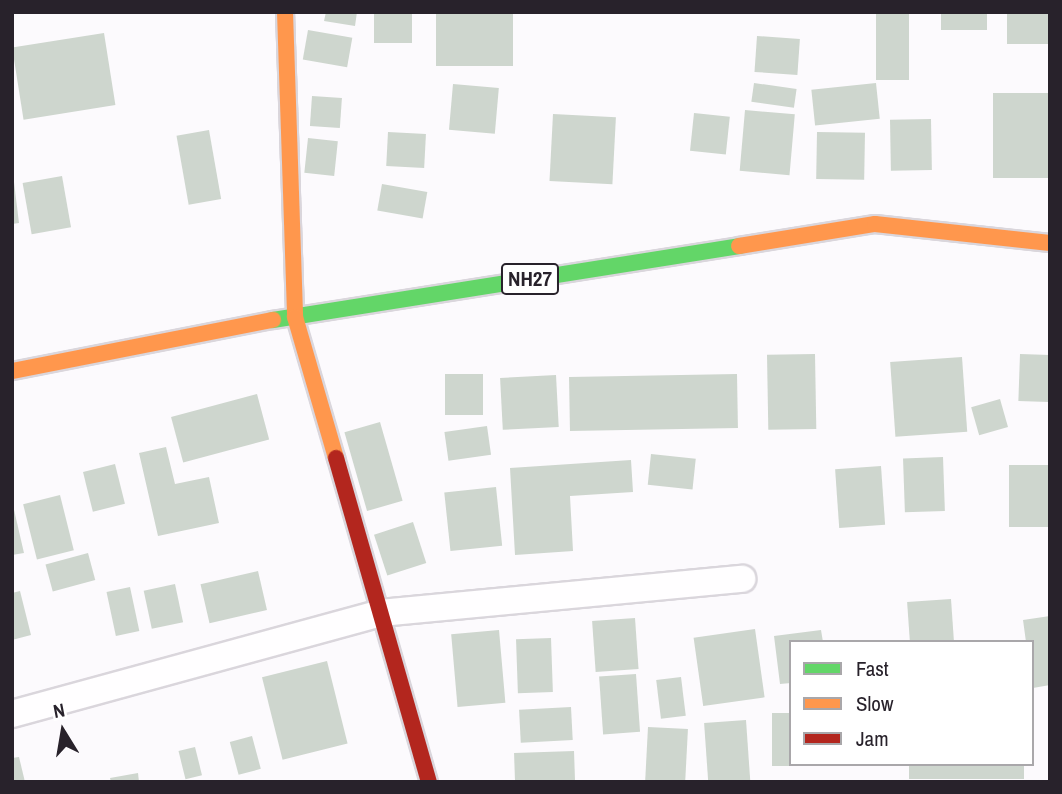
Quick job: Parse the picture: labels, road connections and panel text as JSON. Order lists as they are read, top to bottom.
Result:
{
  "streets": {
    "main road": ["NH27"]
  },
  "legend": ["Fast", "Slow", "Jam"],
  "north": "top"
}
